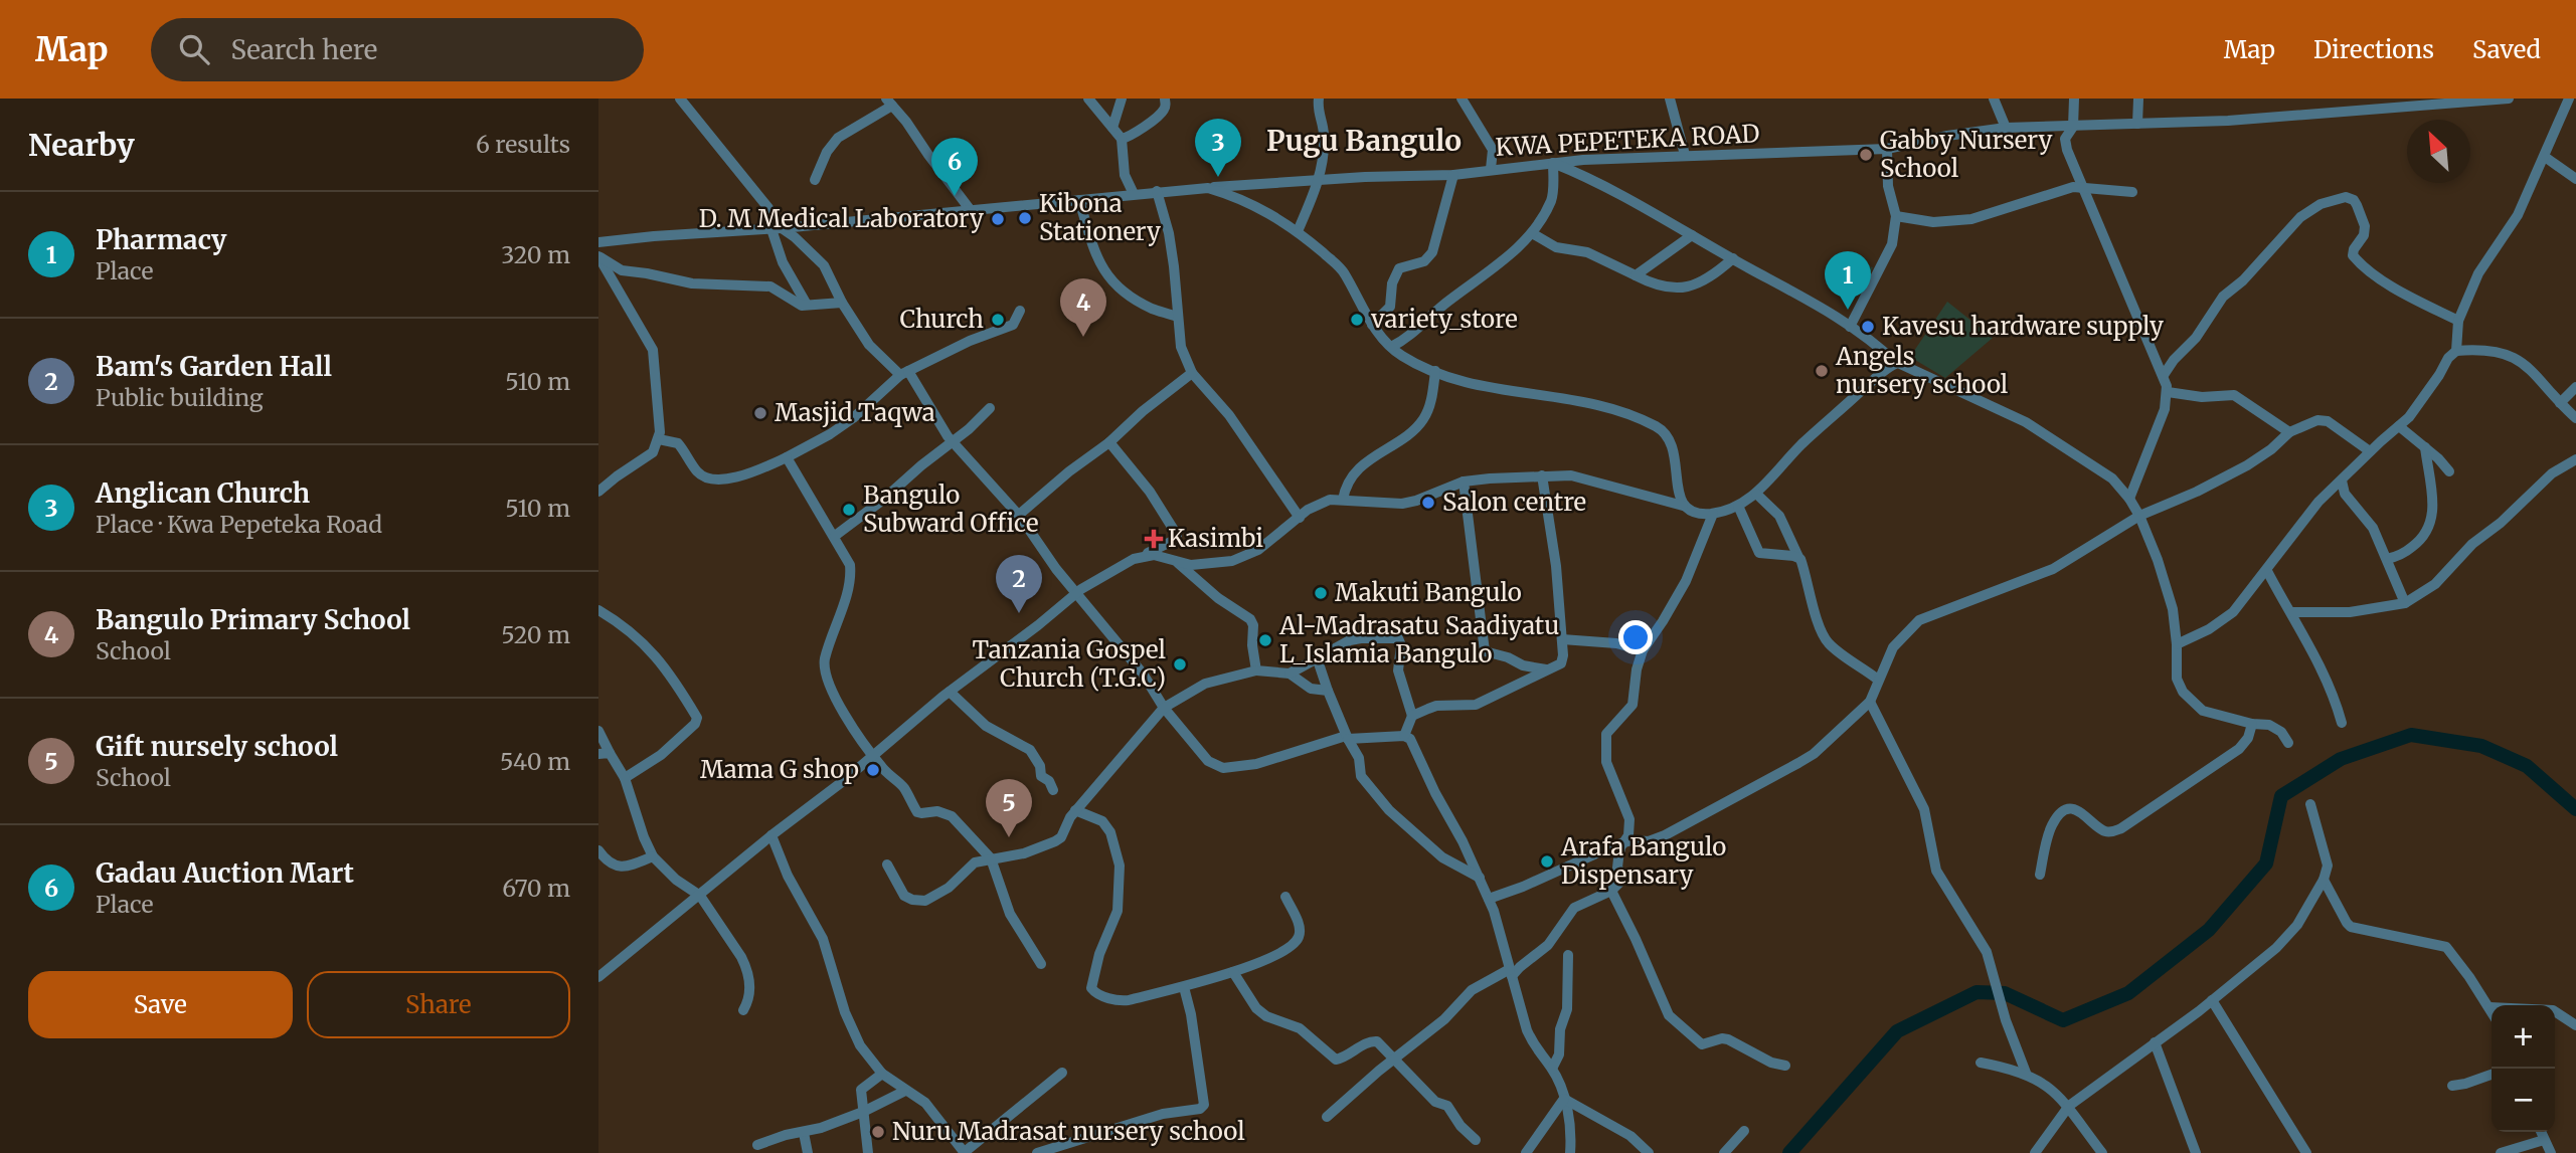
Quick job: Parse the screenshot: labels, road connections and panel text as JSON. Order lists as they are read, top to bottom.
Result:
{
  "streets": {
    "street": ["KWA PEPETEKA ROAD"]
  },
  "districts": ["Pugu Bangulo"],
  "places": {
    "other": [
      "Gabby Nursery School",
      "Kibona Stationery",
      "D. M Medical Laboratory",
      "Church",
      "variety_store",
      "Kavesu hardware supply",
      "Angels nursery school",
      "Masjid Taqwa",
      "Salon centre",
      "Bangulo Subward Office",
      "Makuti Bangulo",
      "Al-Madrasatu Saadiyatu L_Islamia Bangulo",
      "Tanzania Gospel Church (T.G.C)",
      "Mama G shop",
      "Arafa Bangulo Dispensary",
      "Nuru Madrasat nursery school"
    ],
    "health": ["Kasimbi"]
  },
  "north": "top left",
  "page": {
    "header": "Map",
    "search": "Search here",
    "nav": ["Map", "Directions", "Saved"],
    "heading": ["Nearby", "6 results"],
    "pins": [
      "3",
      "6",
      "1",
      "4",
      "2",
      "5"
    ],
    "list": [
      {
        "mark": "1",
        "name": "Pharmacy",
        "note": "Place",
        "value": "320 m"
      },
      {
        "mark": "2",
        "name": "Bam's Garden Hall",
        "note": "Public building",
        "value": "510 m"
      },
      {
        "mark": "3",
        "name": "Anglican Church",
        "note": "Place · Kwa Pepeteka Road",
        "value": "510 m"
      },
      {
        "mark": "4",
        "name": "Bangulo Primary School",
        "note": "School",
        "value": "520 m"
      },
      {
        "mark": "5",
        "name": "Gift nursely school",
        "note": "School",
        "value": "540 m"
      },
      {
        "mark": "6",
        "name": "Gadau Auction Mart",
        "note": "Place",
        "value": "670 m"
      }
    ],
    "buttons": ["Save", "Share"],
    "map_buttons": ["+", "−"]
  }
}
